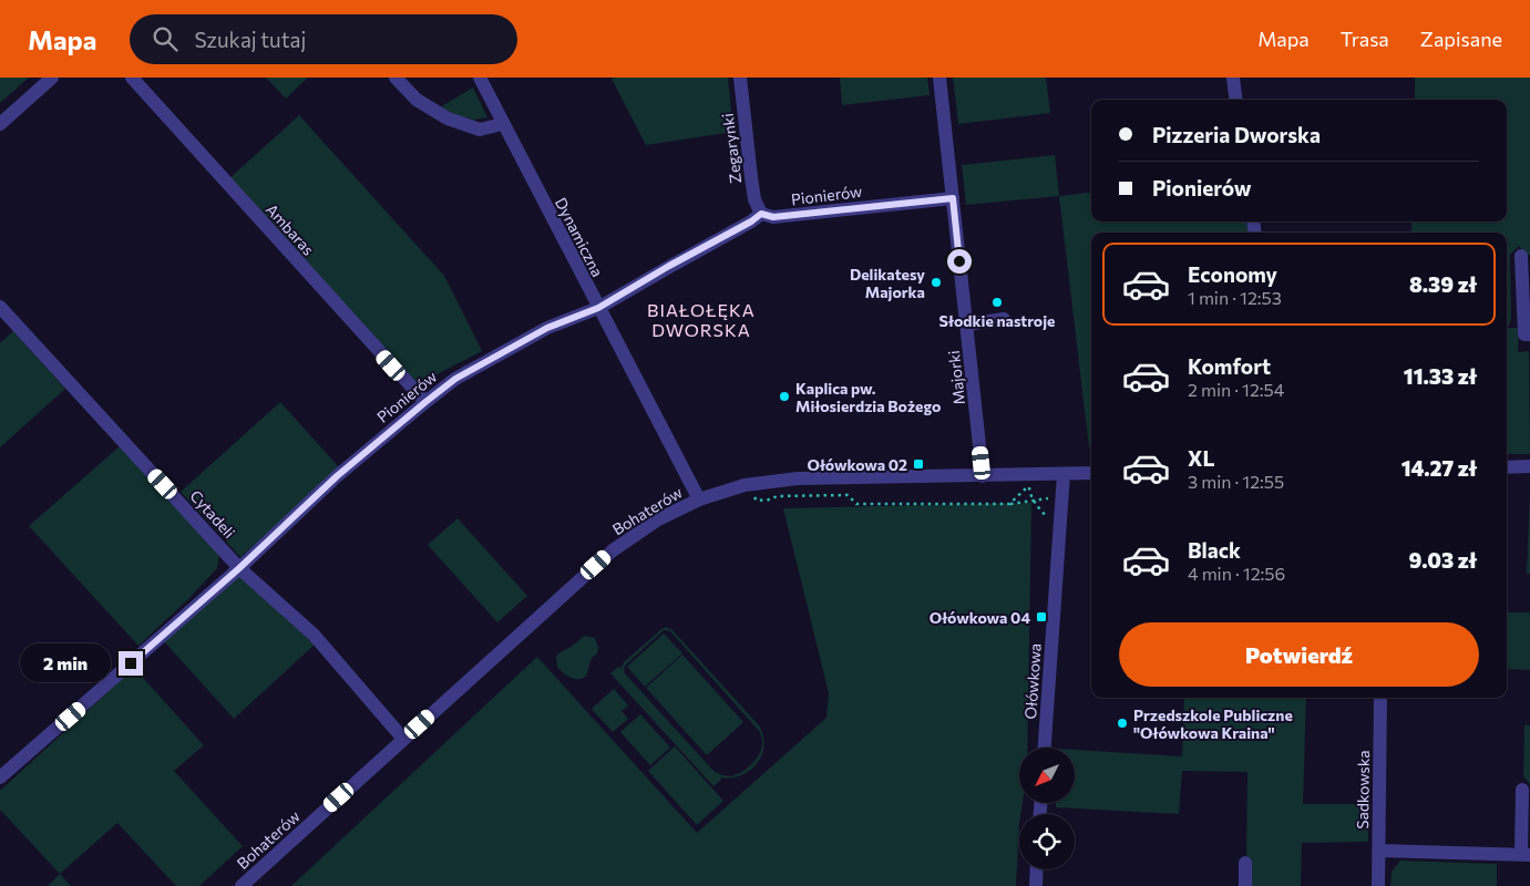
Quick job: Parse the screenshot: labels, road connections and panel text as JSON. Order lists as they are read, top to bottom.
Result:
{
  "streets": {
    "street": [
      "Zegarynki",
      "Pionierów",
      "Ambaras",
      "Dynamiczna",
      "Majorki",
      "Bohaterów",
      "Cytadeli",
      "Ołówkowa",
      "Sadkowska"
    ]
  },
  "crossings": [
    ["Zegarynki", "Pionierów"],
    ["Pionierów", "Ambaras"],
    ["Pionierów", "Dynamiczna"],
    ["Pionierów", "Majorki"],
    ["Pionierów", "Cytadeli"],
    ["Dynamiczna", "Bohaterów"],
    ["Majorki", "Bohaterów"],
    ["Bohaterów", "Cytadeli"],
    ["Bohaterów", "Ołówkowa"]
  ],
  "districts": ["BIAŁOŁĘKA DWORSKA"],
  "places": {
    "other": [
      "Delikatesy Majorka",
      "Słodkie nastroje",
      "Kaplica pw. Miłosierdzia Bożego",
      "Przedszkole Publiczne \"Ołówkowa Kraina\""
    ],
    "transit": ["Ołówkowa 02", "Ołówkowa 04"]
  },
  "north": "bottom left",
  "page": {
    "header": "Mapa",
    "search": "Szukaj tutaj",
    "nav": ["Mapa", "Trasa", "Zapisane"],
    "banner": ["Pizzeria Dworska", "Pionierów"],
    "list": [
      {
        "name": "Economy",
        "note": "1 min · 12:53",
        "value": "8.39 zł"
      },
      {
        "name": "Komfort",
        "note": "2 min · 12:54",
        "value": "11.33 zł"
      },
      {
        "name": "XL",
        "note": "3 min · 12:55",
        "value": "14.27 zł"
      },
      {
        "name": "Black",
        "note": "4 min · 12:56",
        "value": "9.03 zł"
      }
    ],
    "buttons": "Potwierdź",
    "bubble": "2 min"
  }
}
